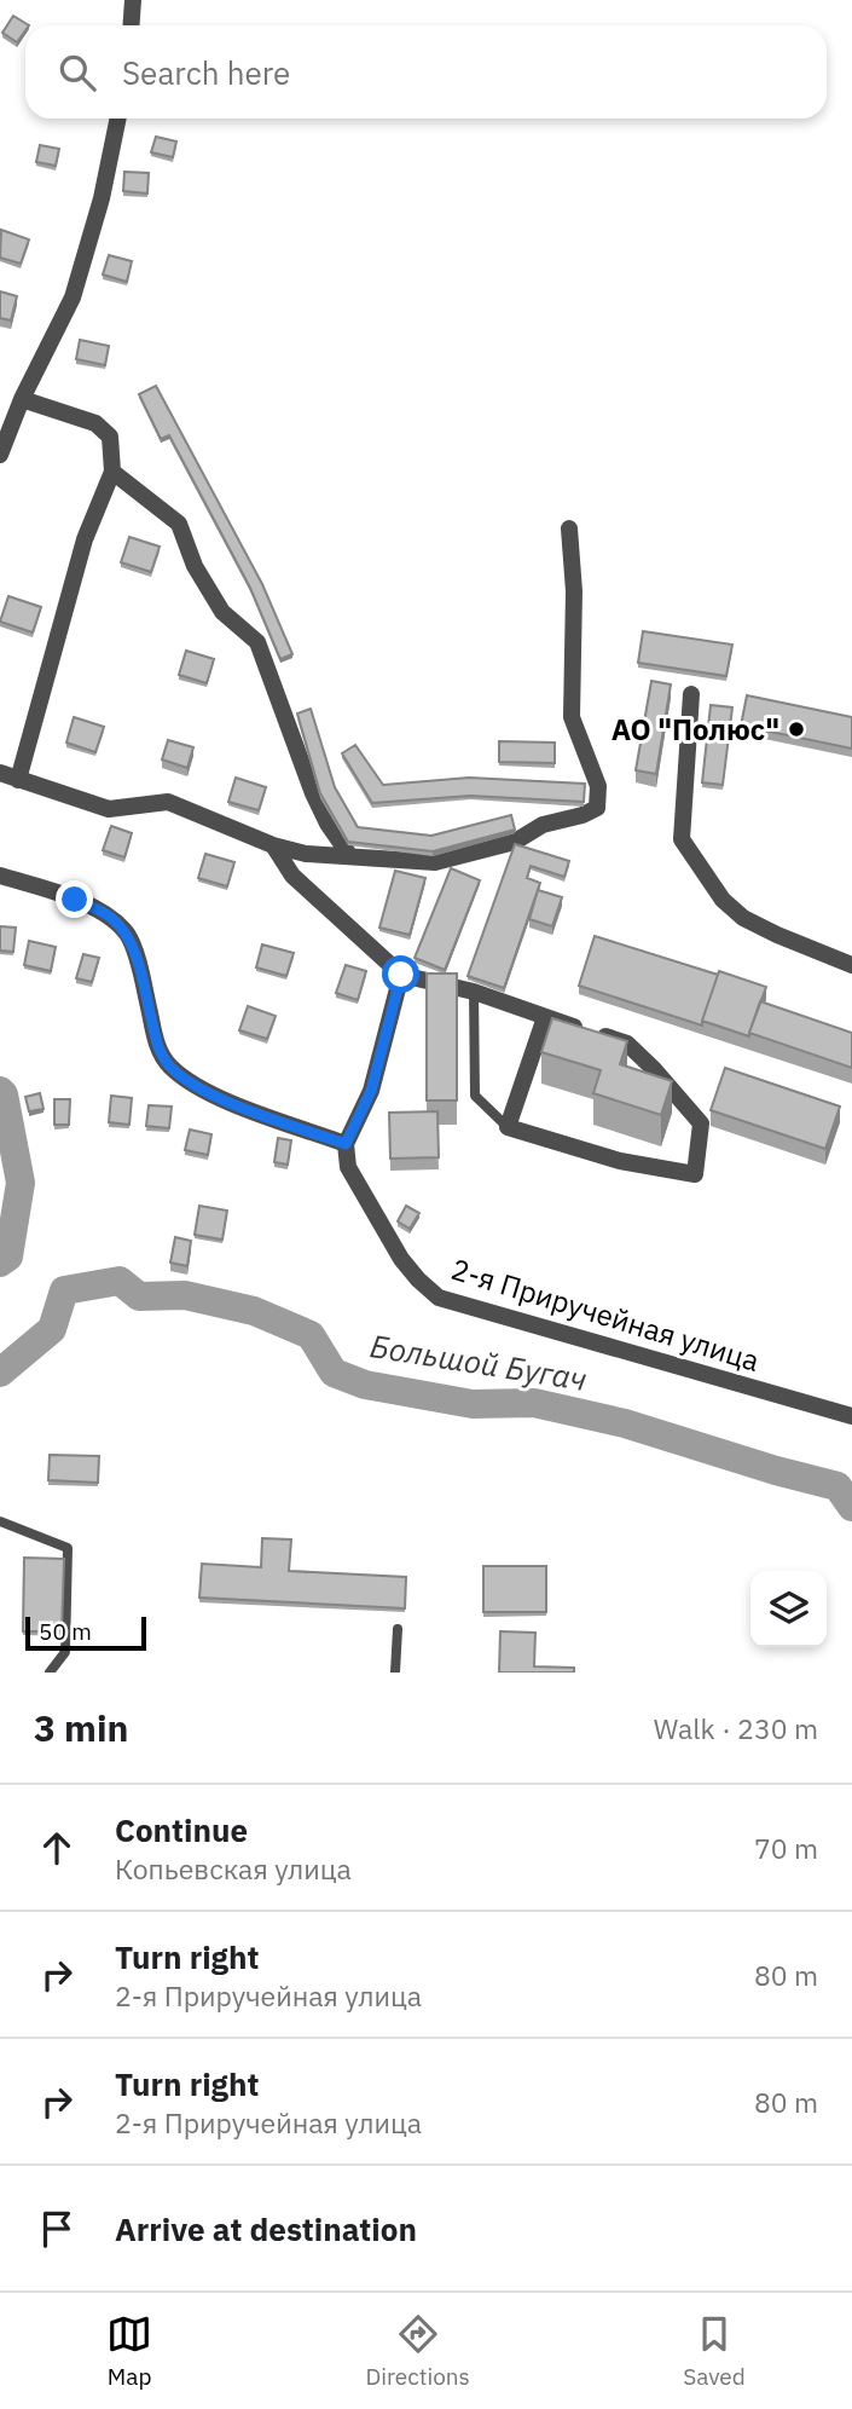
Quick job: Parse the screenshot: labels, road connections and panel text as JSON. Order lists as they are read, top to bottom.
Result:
{
  "streets": {
    "street": ["2-я Приручейная улица"]
  },
  "water": ["Большой Бугач"],
  "places": ["АО \"Полюс\""],
  "scale_bar": "50 m",
  "page": {
    "search": "Search here",
    "scale": "50 m",
    "heading": ["3 min", "Walk · 230 m"],
    "list": [
      ["Continue", "Копьевская улица", "70 m"],
      ["Turn right", "2-я Приручейная улица", "80 m"],
      ["Turn right", "2-я Приручейная улица", "80 m"],
      "Arrive at destination"
    ],
    "nav": ["Map", "Directions", "Saved"]
  }
}
